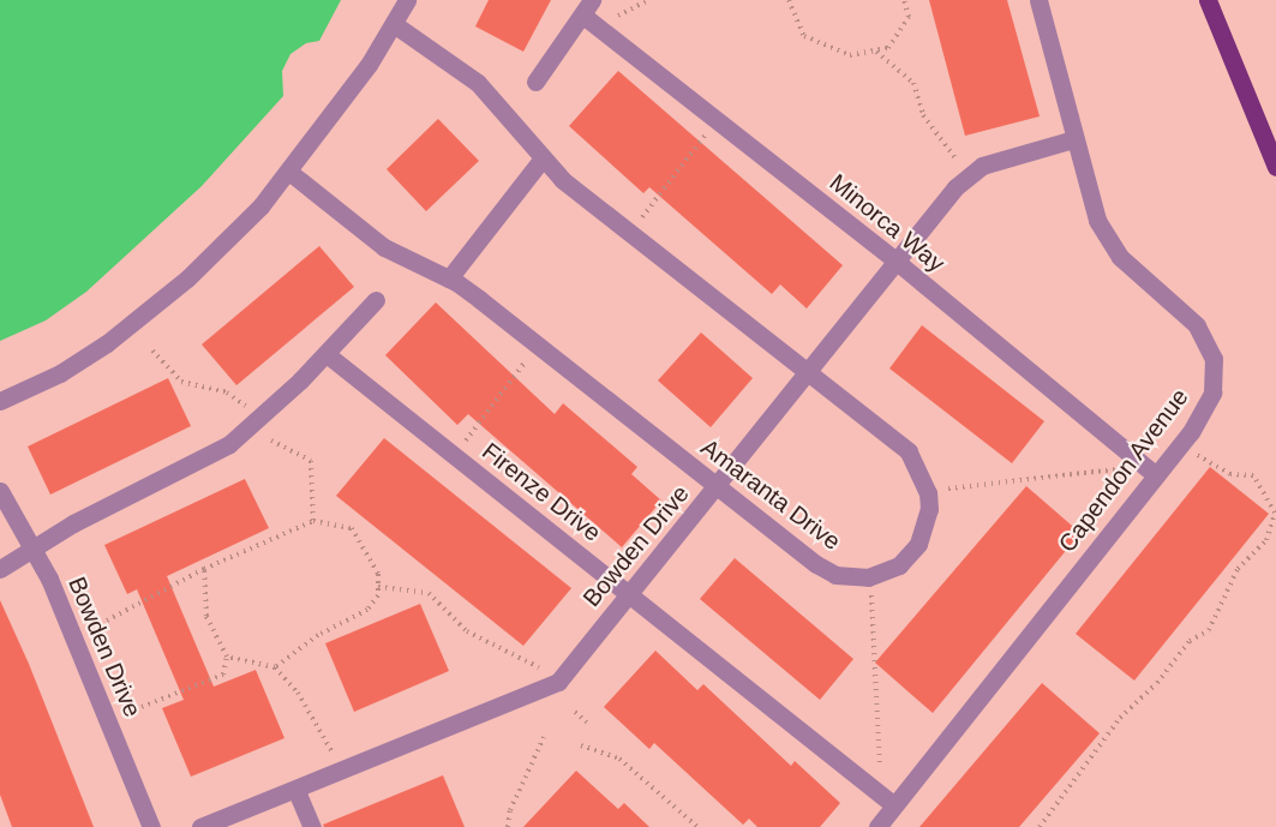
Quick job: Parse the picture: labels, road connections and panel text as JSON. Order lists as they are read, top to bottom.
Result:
{
  "streets": {
    "street": [
      "Minorca Way",
      "Capendon Avenue",
      "Firenze Drive",
      "Amaranta Drive",
      "Bowden Drive"
    ]
  },
  "crossings": [
    ["Minorca Way", "Capendon Avenue"],
    ["Minorca Way", "Bowden Drive"],
    ["Capendon Avenue", "Firenze Drive"],
    ["Capendon Avenue", "Bowden Drive"],
    ["Firenze Drive", "Bowden Drive"],
    ["Amaranta Drive", "Bowden Drive"]
  ]
}
